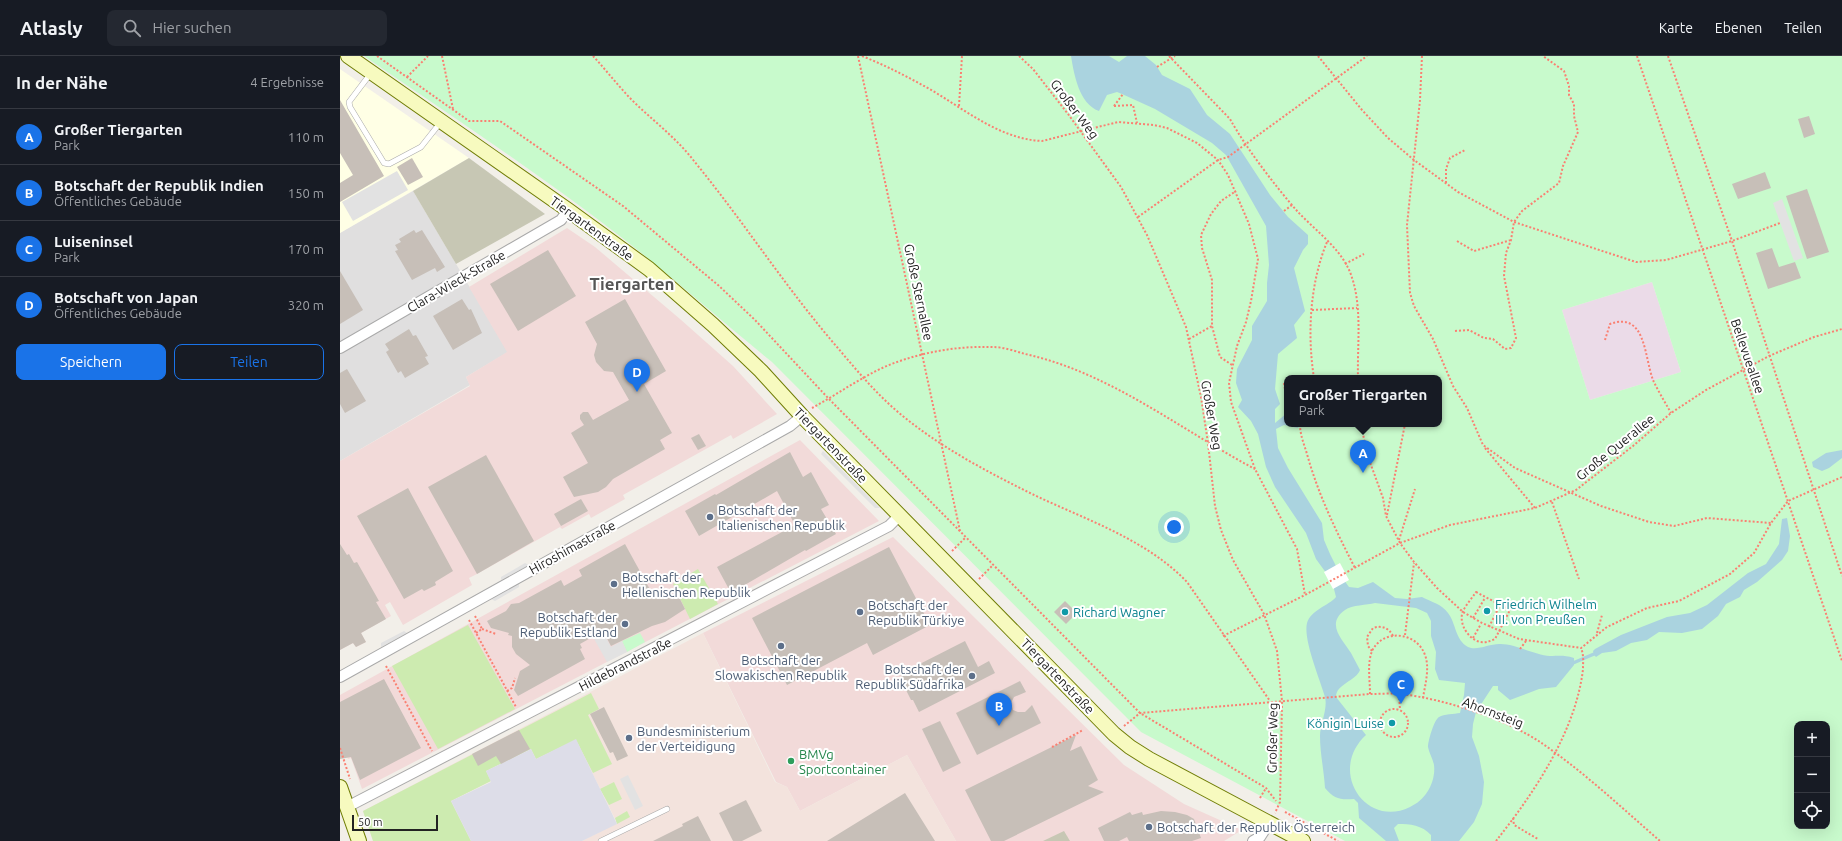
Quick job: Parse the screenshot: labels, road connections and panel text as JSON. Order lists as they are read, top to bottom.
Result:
{
  "streets": {
    "main road": ["Tiergartenstraße"],
    "street": ["Clara-Wieck-Straße", "Hiroshimastraße", "Hildebrandstraße"],
    "path": [
      "Großer Weg",
      "Große Sternallee",
      "Bellevueallee",
      "Große Querallee",
      "Ahornsteig"
    ]
  },
  "crossings": [
    ["Großer Weg", "Tiergartenstraße"],
    ["Großer Weg", "Große Querallee"],
    ["Großer Weg", "Ahornsteig"],
    ["Tiergartenstraße", "Clara-Wieck-Straße"],
    ["Tiergartenstraße", "Hiroshimastraße"],
    ["Tiergartenstraße", "Hildebrandstraße"],
    ["Bellevueallee", "Große Querallee"]
  ],
  "districts": ["Tiergarten"],
  "places": [
    "Botschaft der Italienischen Republik",
    "Botschaft der Hellenischen Republik",
    "Friedrich Wilhelm III. von Preußen",
    "Botschaft der Republik Türkiye",
    "Richard Wagner",
    "Botschaft der Republik Estland",
    "Botschaft der Slowakischen Republik",
    "Botschaft der Republik Südafrika",
    "Königin Luise",
    "Bundesministerium der Verteidigung",
    "BMVg Sportcontainer",
    "Botschaft der Republik Österreich"
  ],
  "scale_bar": "50 m",
  "page": {
    "header": "Atlasly",
    "search": "Hier suchen",
    "nav": ["Karte", "Ebenen", "Teilen"],
    "heading": ["In der Nähe", "4 Ergebnisse"],
    "list": [
      {
        "mark": "A",
        "name": "Großer Tiergarten",
        "note": "Park",
        "value": "110 m"
      },
      {
        "mark": "B",
        "name": "Botschaft der Republik Indien",
        "note": "Öffentliches Gebäude",
        "value": "150 m"
      },
      {
        "mark": "C",
        "name": "Luiseninsel",
        "note": "Park",
        "value": "170 m"
      },
      {
        "mark": "D",
        "name": "Botschaft von Japan",
        "note": "Öffentliches Gebäude",
        "value": "320 m"
      }
    ],
    "buttons": ["Speichern", "Teilen"],
    "pins": [
      "D",
      "A",
      "C",
      "B"
    ],
    "popup": ["Großer Tiergarten", "Park"],
    "map_buttons": ["+", "−"],
    "scale": "50 m"
  }
}
